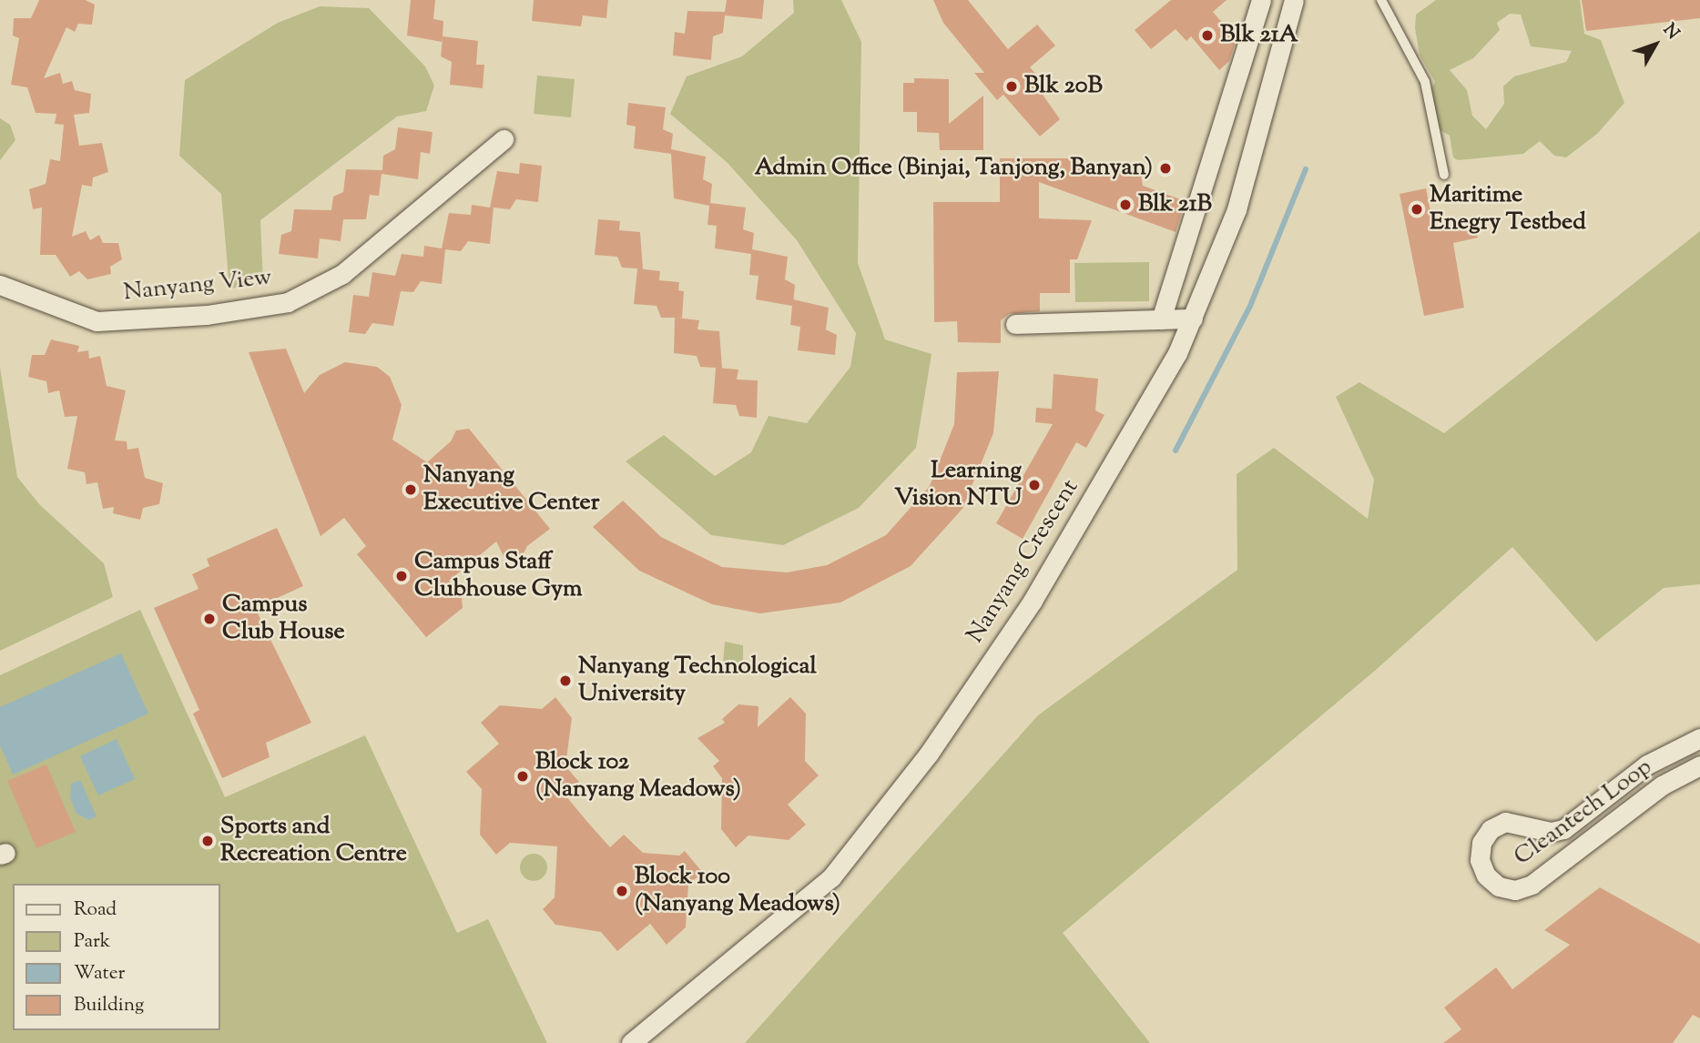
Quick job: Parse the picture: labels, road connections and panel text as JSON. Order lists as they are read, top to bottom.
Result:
{
  "streets": {
    "street": ["Nanyang View", "Nanyang Crescent", "Cleantech Loop"]
  },
  "places": [
    "Blk 21A",
    "Blk 20B",
    "Admin Office (Binjai, Tanjong, Banyan)",
    "Blk 21B",
    "Maritime Enegry Testbed",
    "Learning Vision NTU",
    "Nanyang Executive Center",
    "Campus Staff Clubhouse Gym",
    "Campus Club House",
    "Nanyang Technological University",
    "Block 102 (Nanyang Meadows)",
    "Sports and Recreation Centre",
    "Block 100 (Nanyang Meadows)"
  ],
  "legend": [
    "Road",
    "Park",
    "Water",
    "Building"
  ],
  "north": "top right"
}
